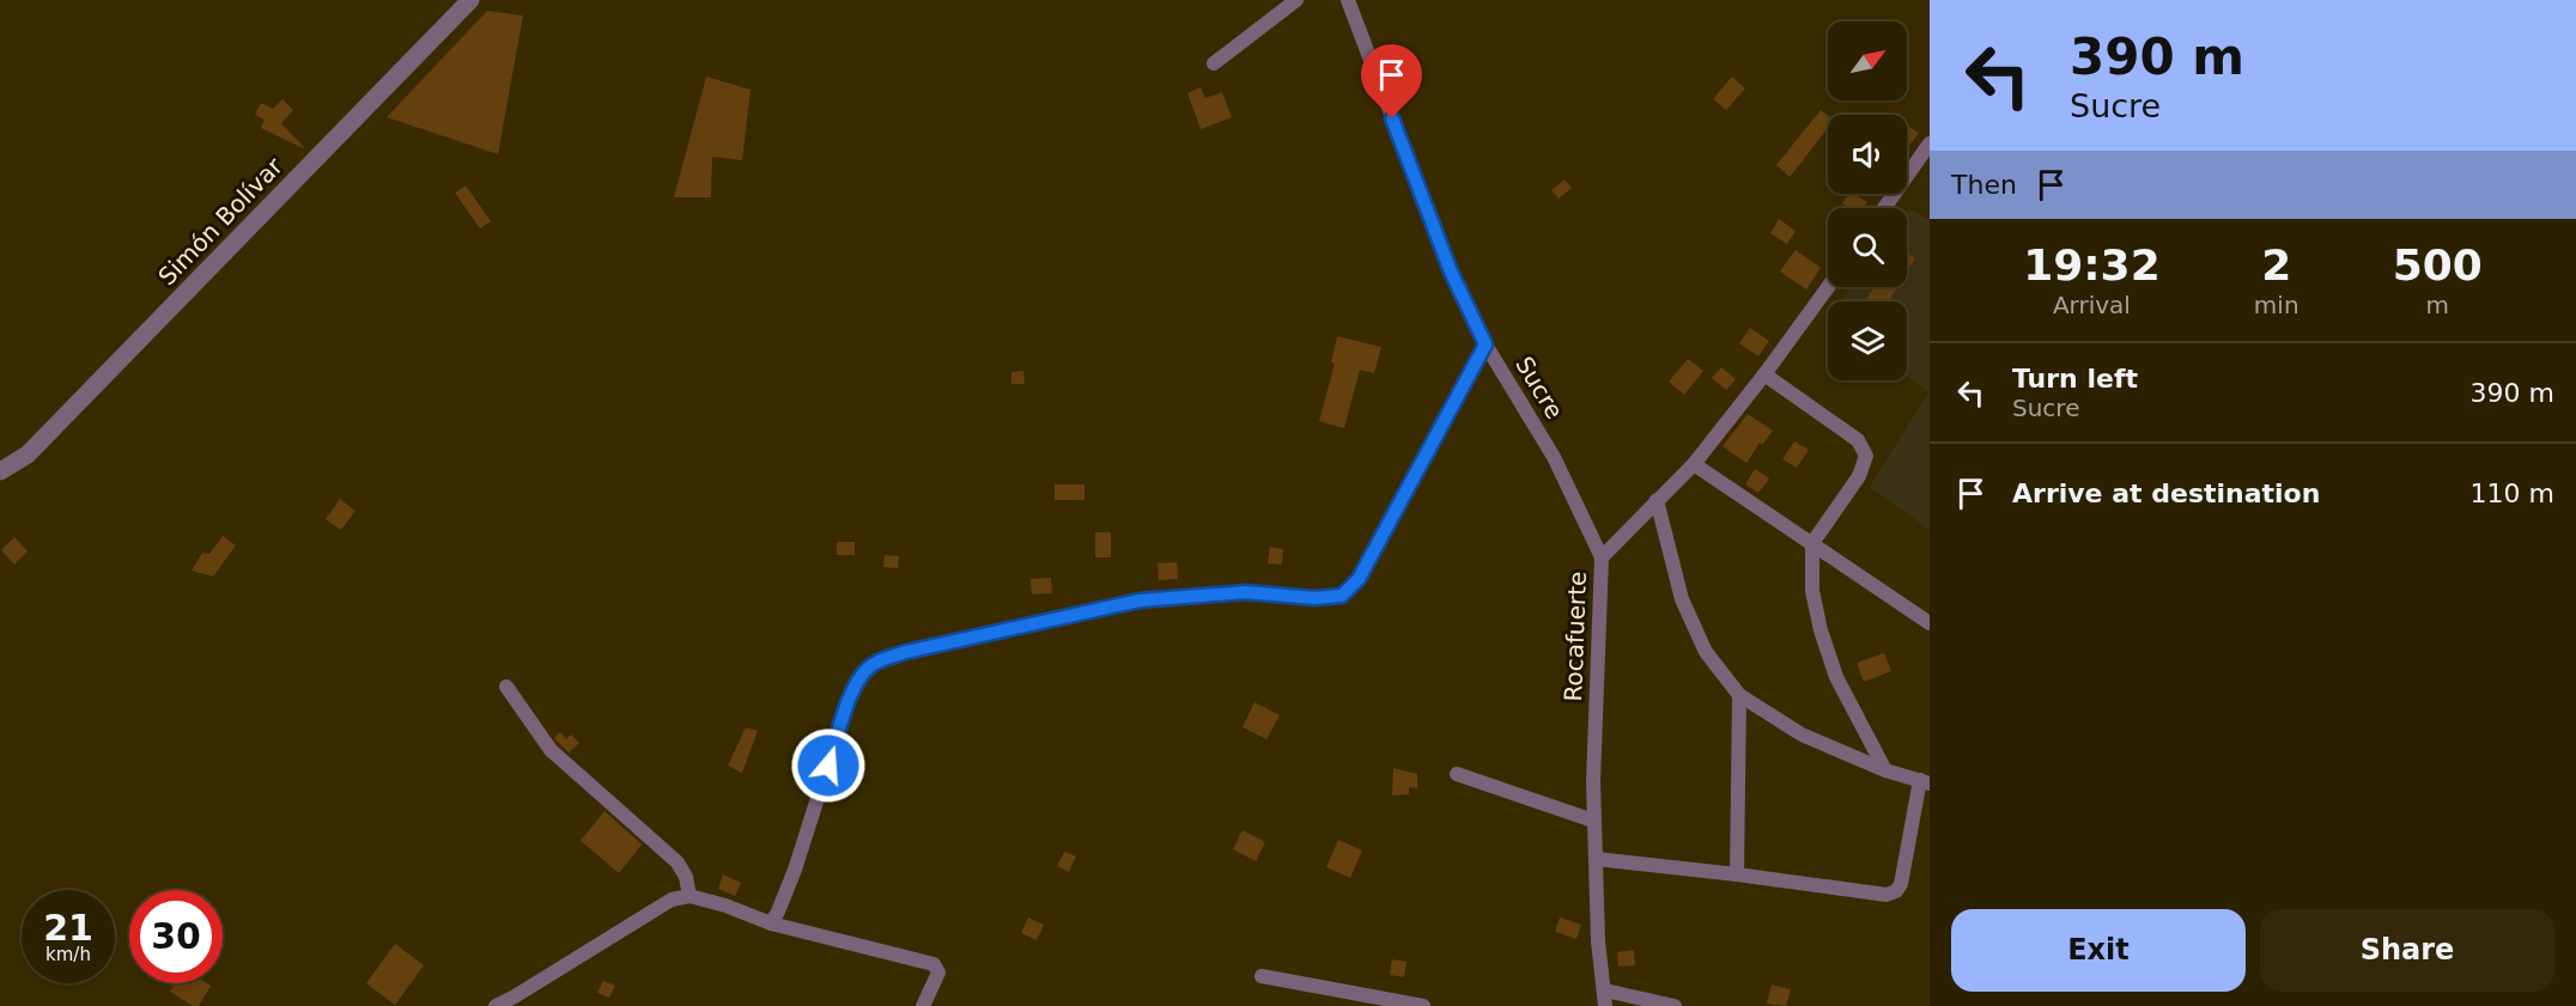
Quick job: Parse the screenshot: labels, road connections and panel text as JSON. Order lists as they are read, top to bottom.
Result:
{
  "streets": {
    "street": ["Simón Bolívar", "Sucre", "Rocafuerte"]
  },
  "crossings": [
    ["Sucre", "Rocafuerte"]
  ],
  "north": "top right",
  "page": {
    "turn": ["390 m", "Sucre"],
    "then": "Then",
    "eta": [
      "19:32",
      "Arrival",
      "2",
      "min",
      "500",
      "m"
    ],
    "list": [
      {
        "name": "Turn left",
        "note": "Sucre",
        "value": "390 m"
      },
      {
        "name": "Arrive at destination",
        "value": "110 m"
      }
    ],
    "speed": "21 km/h",
    "limit": "30",
    "buttons": ["Exit", "Share"]
  }
}
